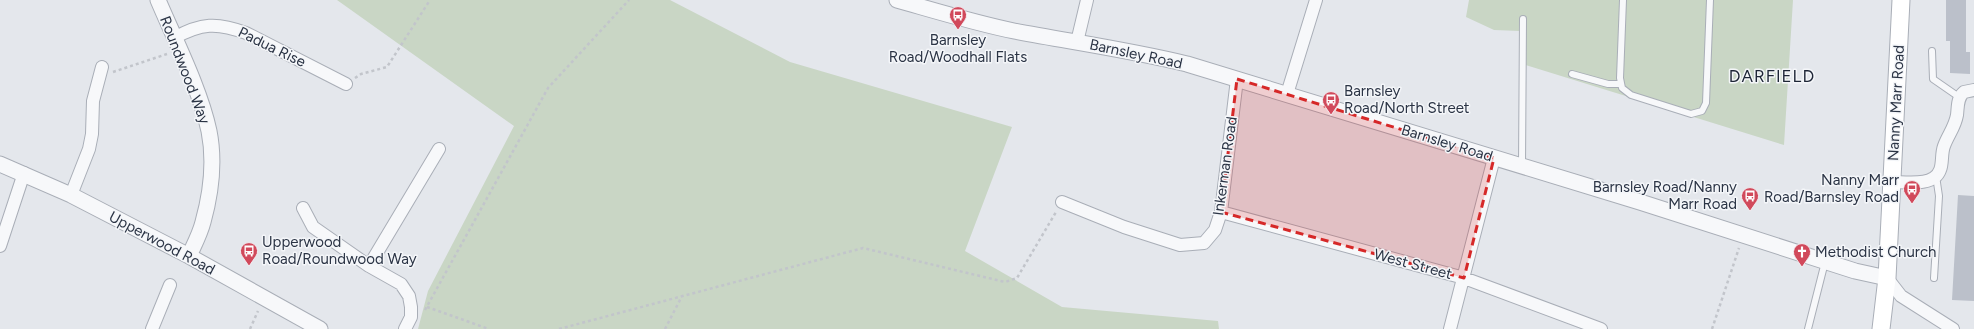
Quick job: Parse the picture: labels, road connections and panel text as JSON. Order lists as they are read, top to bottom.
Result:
{
  "streets": {
    "main road": ["Nanny Marr Road"],
    "street": [
      "Padua Rise",
      "Barnsley Road",
      "Roundwood Way",
      "Inkerman Road",
      "Upperwood Road",
      "West Street"
    ]
  },
  "crossings": [
    ["Padua Rise", "Roundwood Way"],
    ["Barnsley Road", "Nanny Marr Road"],
    ["Barnsley Road", "Inkerman Road"],
    ["Roundwood Way", "Upperwood Road"],
    ["Inkerman Road", "West Street"]
  ],
  "districts": ["DARFIELD"],
  "places": {
    "bus stop": [
      "Barnsley Road/Woodhall Flats",
      "Barnsley Road/North Street",
      "Nanny Marr Road/Barnsley Road",
      "Barnsley Road/Nanny Marr Road",
      "Upperwood Road/Roundwood Way"
    ],
    "church": ["Methodist Church"]
  }
}
